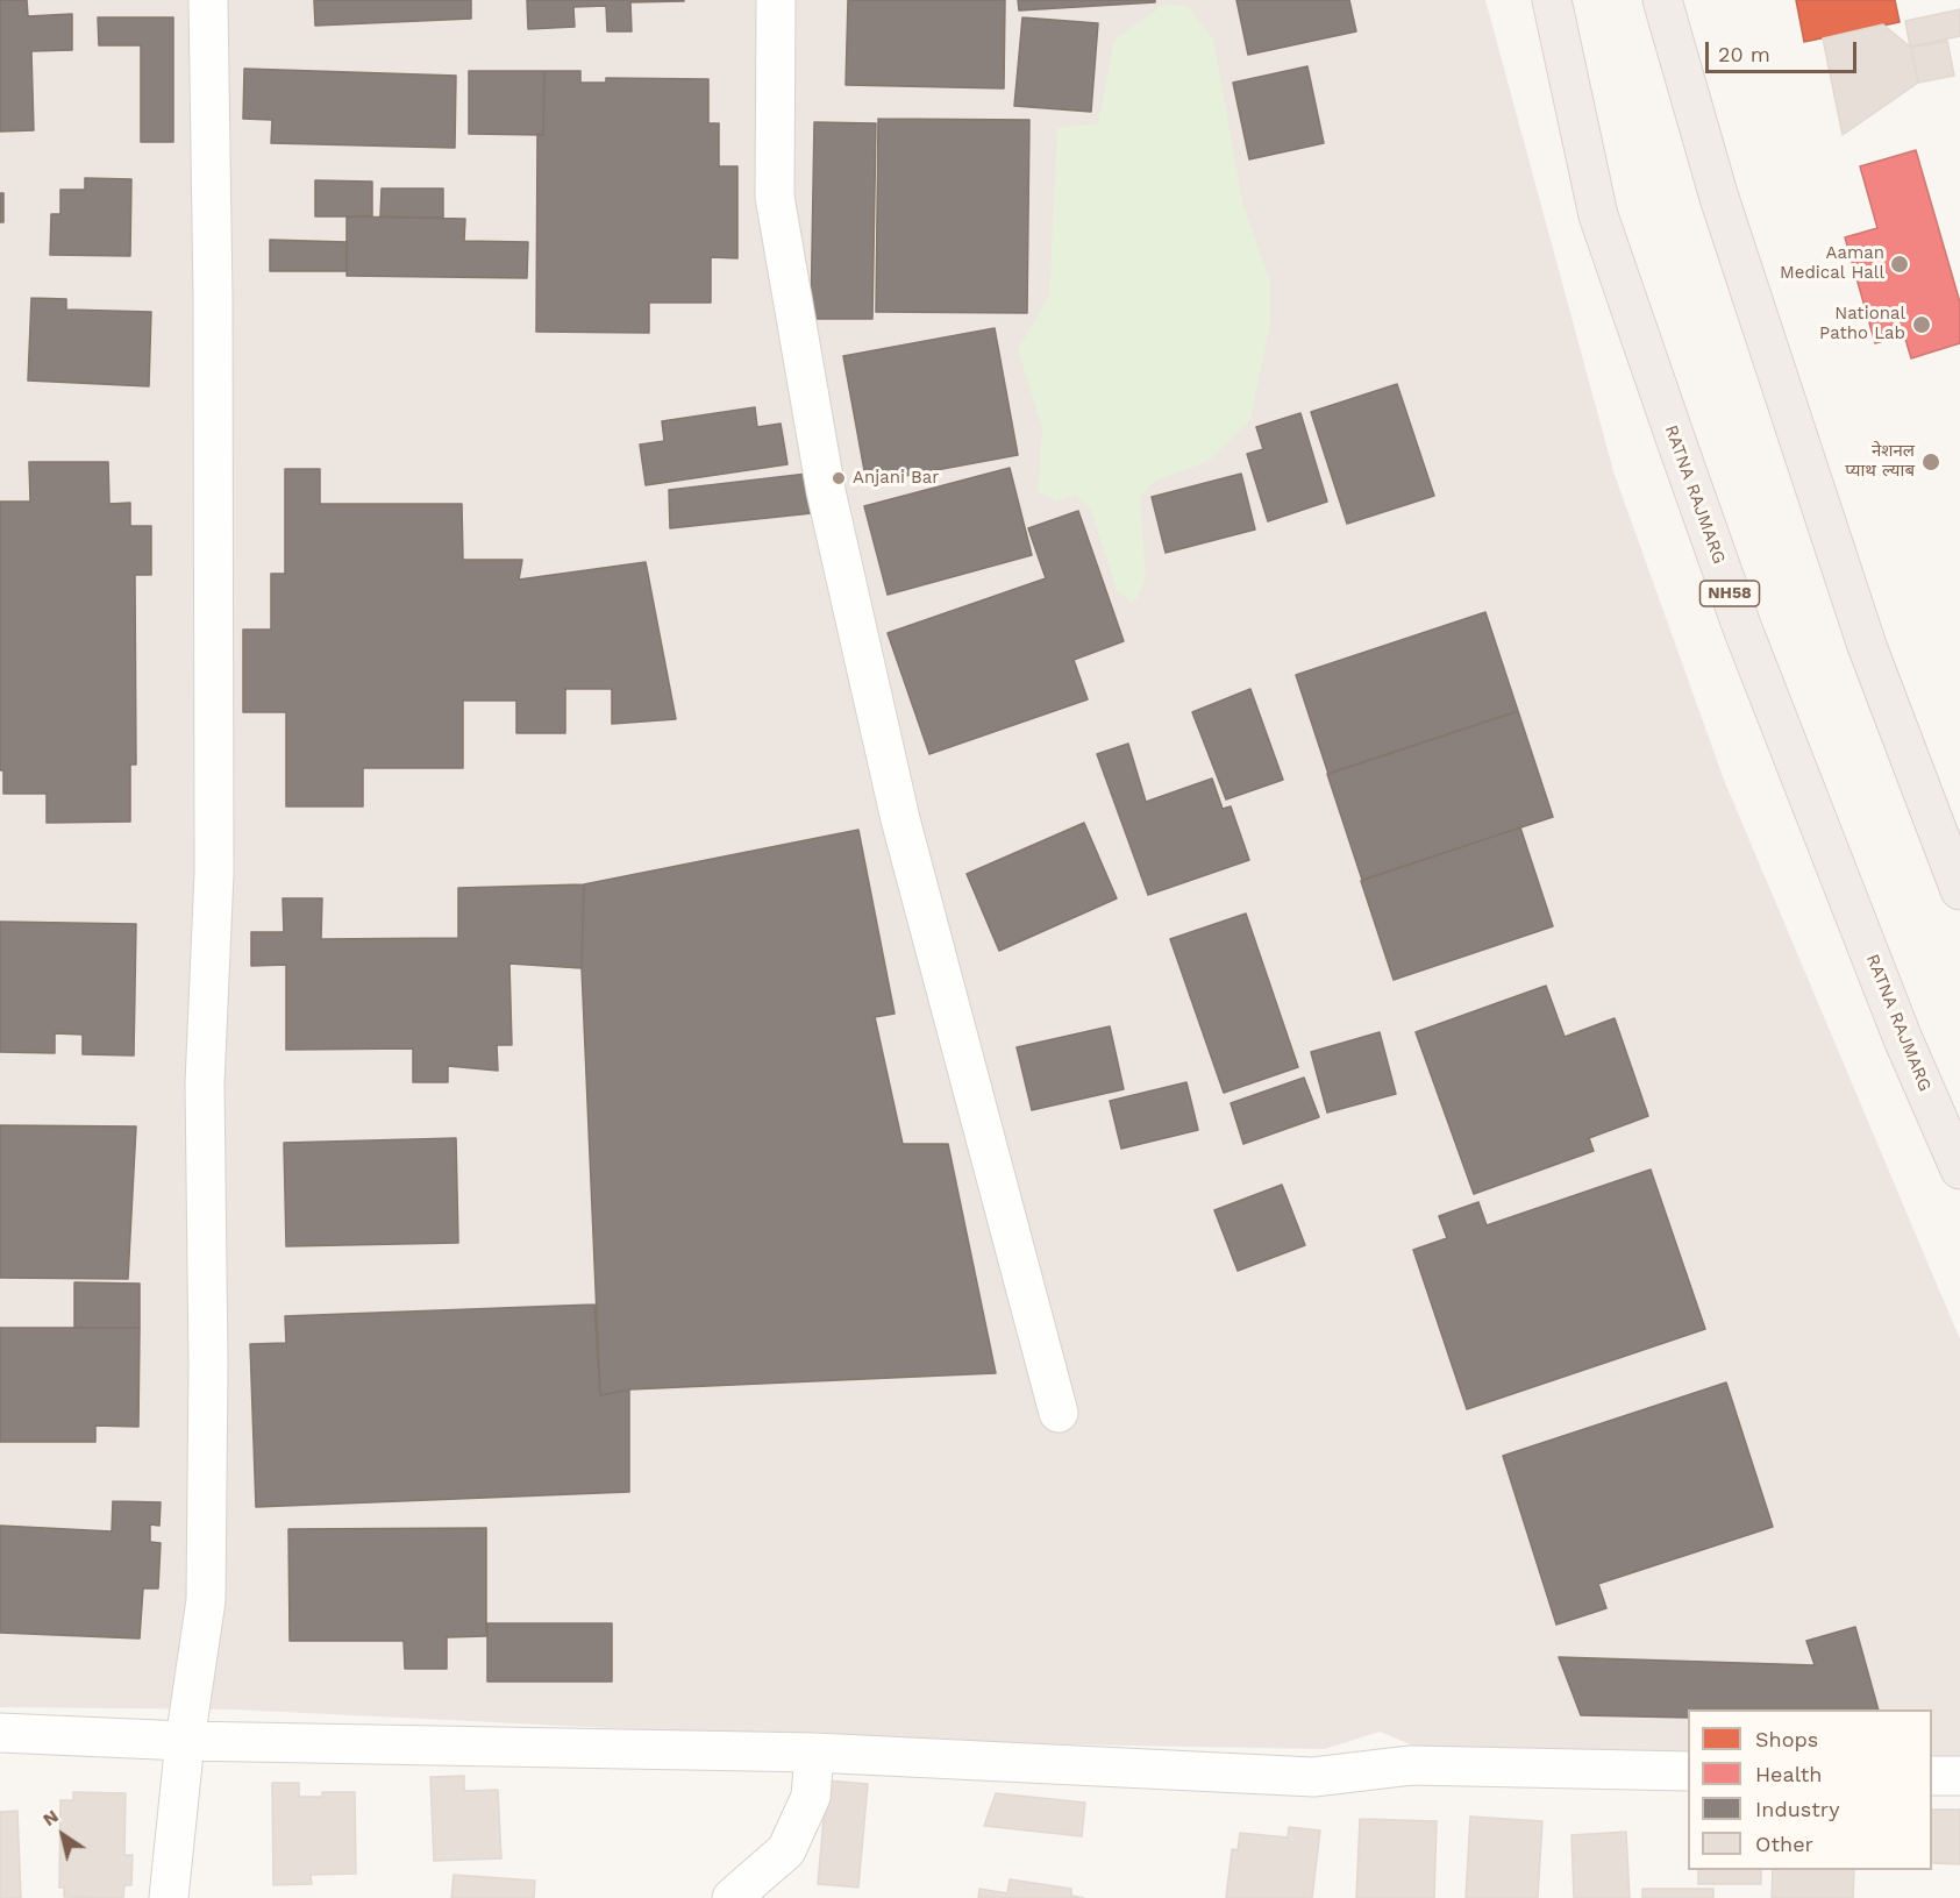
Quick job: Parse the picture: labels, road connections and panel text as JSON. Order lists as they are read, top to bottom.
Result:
{
  "streets": {
    "highway": ["RATNA RAJMARG", "NH58"]
  },
  "places": [
    "Aaman Medical Hall",
    "National Patho Lab",
    "नेशनल प्याथ ल्याब",
    "Anjani Bar"
  ],
  "legend": [
    "Shops",
    "Health",
    "Industry",
    "Other"
  ],
  "scale_bar": "20 m",
  "north": "top left"
}
